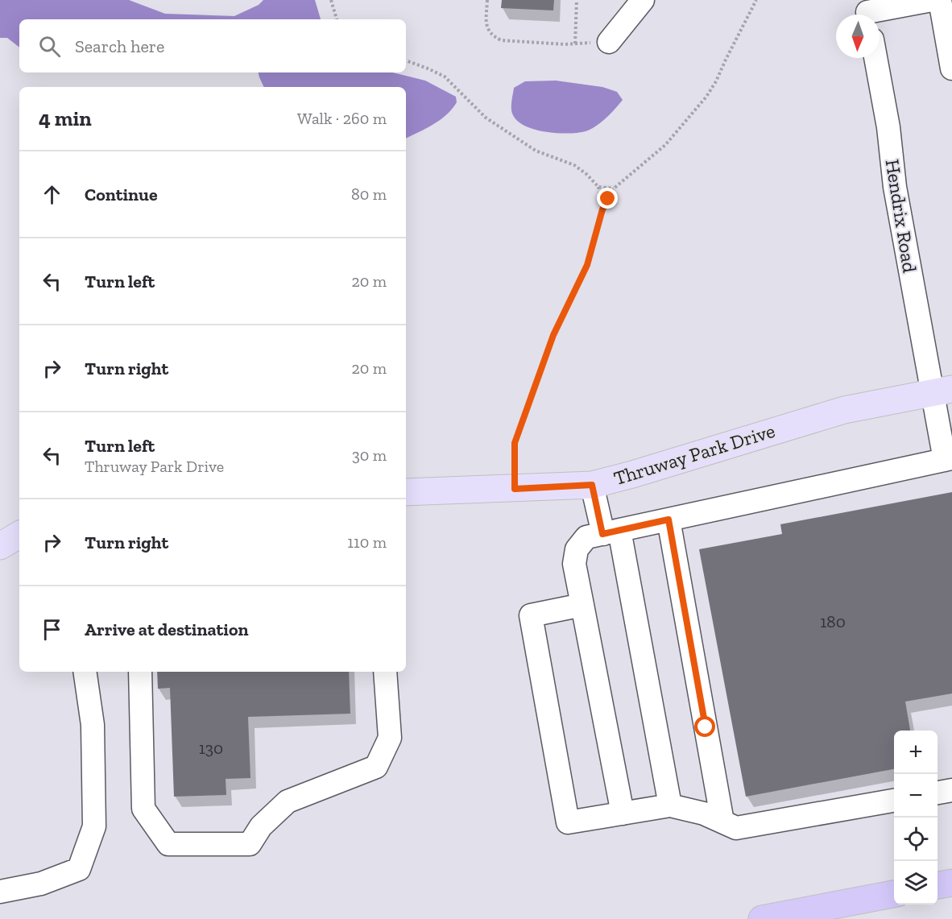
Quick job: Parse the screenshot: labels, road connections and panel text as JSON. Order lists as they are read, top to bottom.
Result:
{
  "streets": {
    "main road": ["Thruway Park Drive"],
    "street": ["Hendrix Road"]
  },
  "crossings": [
    ["Hendrix Road", "Thruway Park Drive"]
  ],
  "house_numbers": ["180", "130"],
  "north": "bottom",
  "page": {
    "search": "Search here",
    "heading": ["4 min", "Walk · 260 m"],
    "list": [
      ["Continue", "80 m"],
      ["Turn left", "20 m"],
      ["Turn right", "20 m"],
      ["Turn left", "Thruway Park Drive", "30 m"],
      ["Turn right", "110 m"],
      "Arrive at destination"
    ],
    "map_buttons": ["+", "−"]
  }
}
